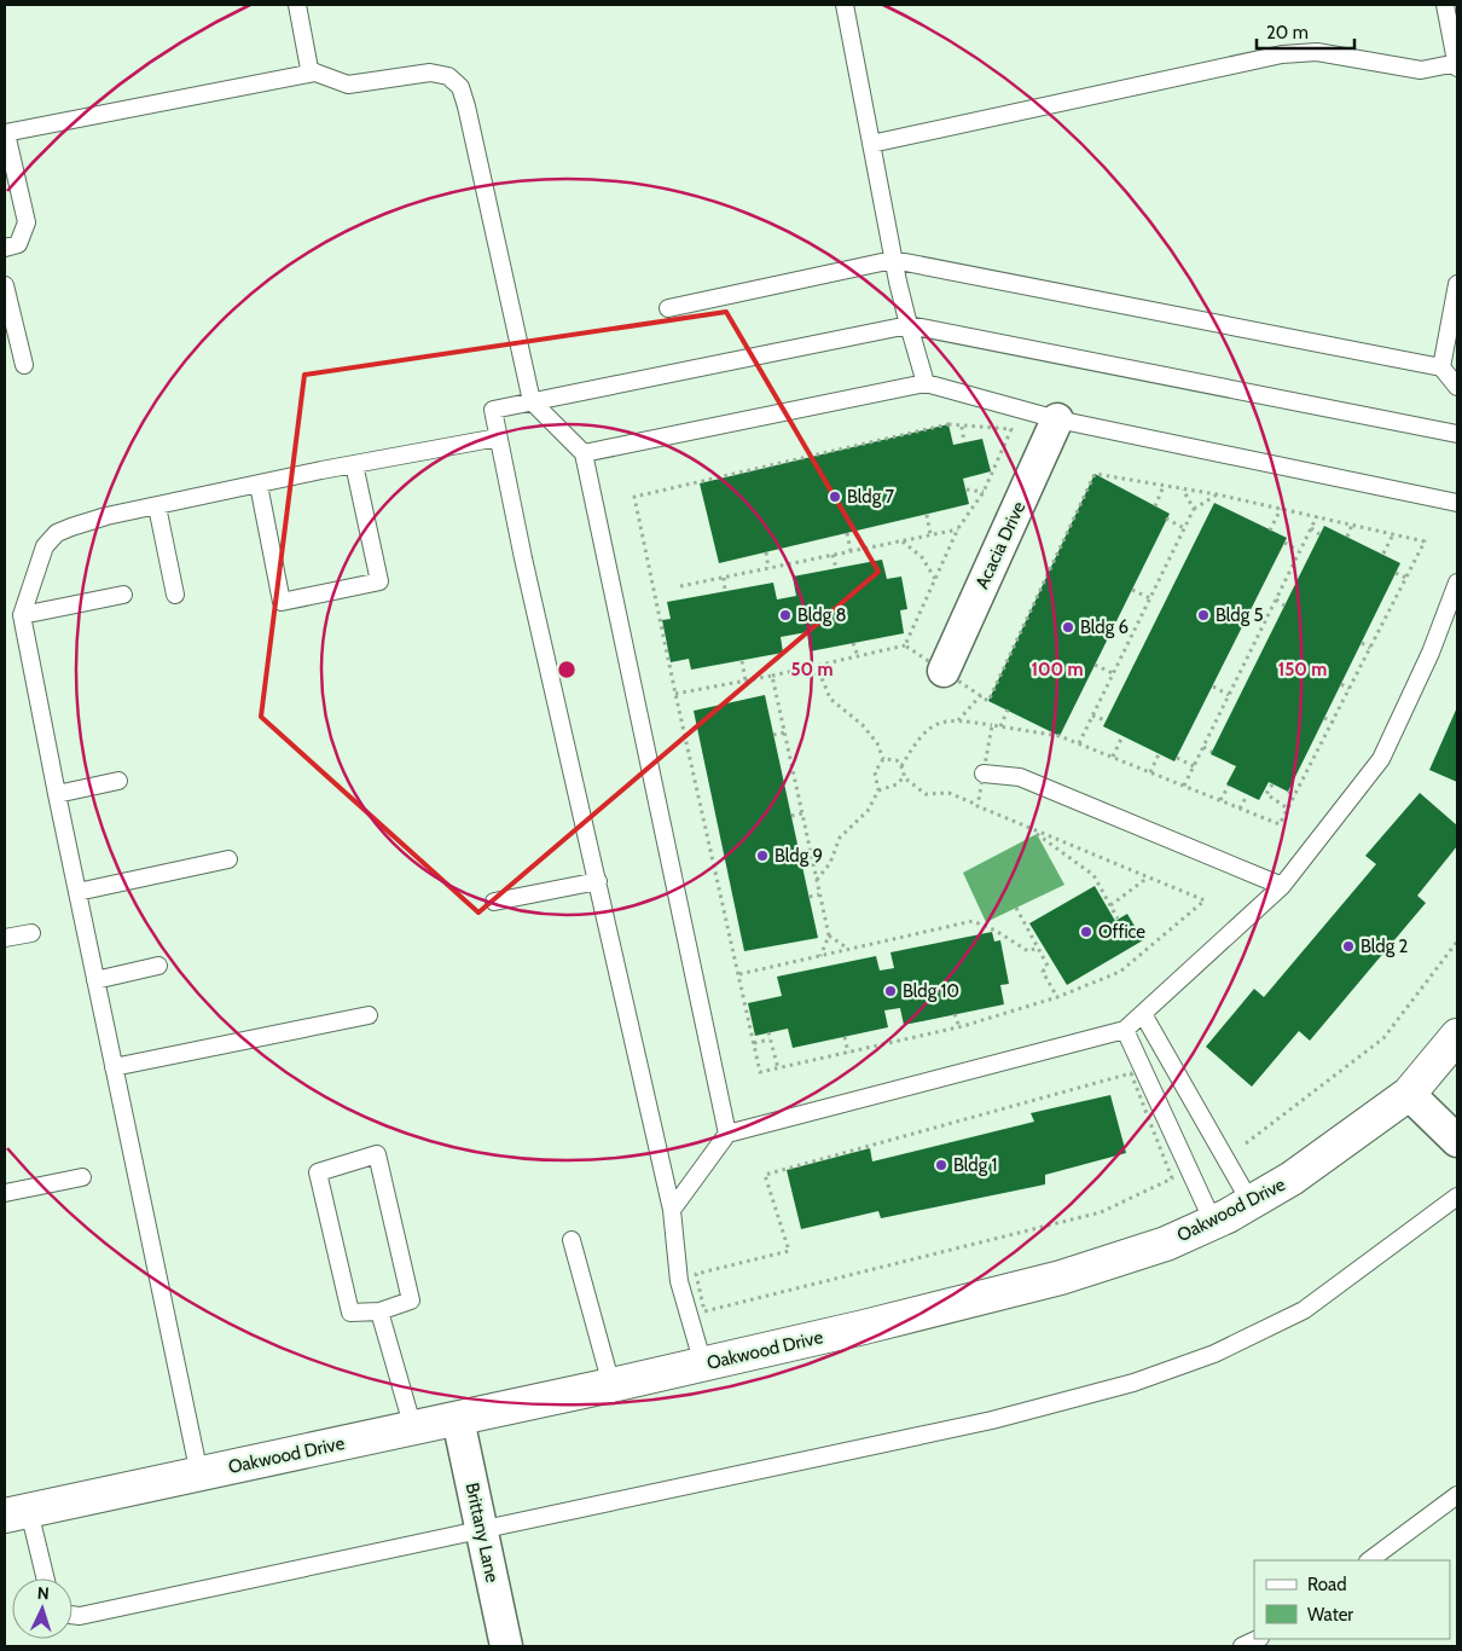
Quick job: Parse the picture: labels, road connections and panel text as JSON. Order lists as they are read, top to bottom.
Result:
{
  "streets": {
    "street": ["Acacia Drive", "Oakwood Drive", "Brittany Lane"]
  },
  "crossings": [
    ["Oakwood Drive", "Brittany Lane"]
  ],
  "places": [
    "Bldg 7",
    "Bldg 8",
    "Bldg 5",
    "Bldg 6",
    "Bldg 9",
    "Office",
    "Bldg 2",
    "Bldg 10",
    "Bldg 1"
  ],
  "legend": ["Road", "Water"],
  "scale_bar": "20 m",
  "north": "top",
  "rings": ["50 m", "100 m", "150 m"]
}
